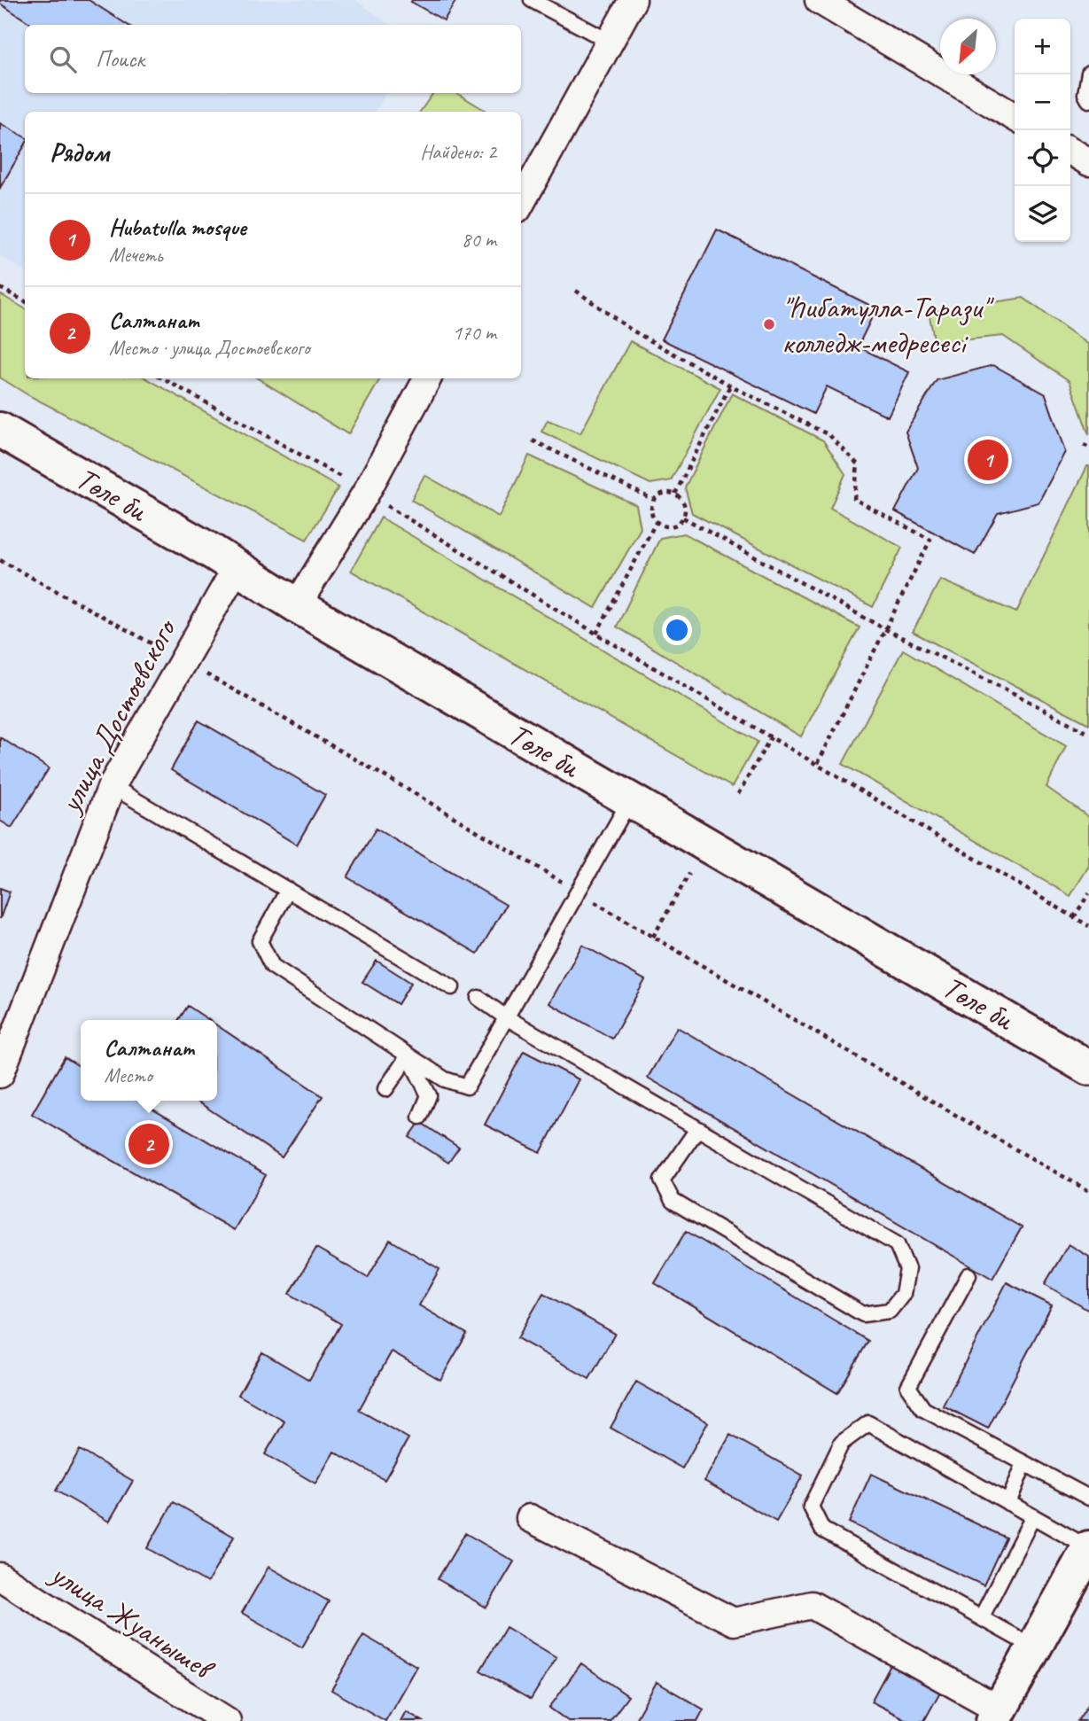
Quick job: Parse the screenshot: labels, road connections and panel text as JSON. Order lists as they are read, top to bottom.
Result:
{
  "streets": {
    "main road": ["Төле би"],
    "street": ["улица Достоевского", "улица Жуанышев"]
  },
  "crossings": [
    ["Төле би", "улица Достоевского"]
  ],
  "places": ["\"Һибатулла-Тарази\" колледж-медресесі"],
  "north": "bottom left",
  "page": {
    "map_buttons": ["+", "−"],
    "search": "Поиск",
    "heading": ["Рядом", "Найдено: 2"],
    "list": [
      {
        "mark": "1",
        "name": "Hubatulla mosque",
        "note": "Мечеть",
        "value": "80 m"
      },
      {
        "mark": "2",
        "name": "Салтанат",
        "note": "Место · улица Достоевского",
        "value": "170 m"
      }
    ],
    "pins": ["1", "2"],
    "popup": ["Салтанат", "Место"]
  }
}
